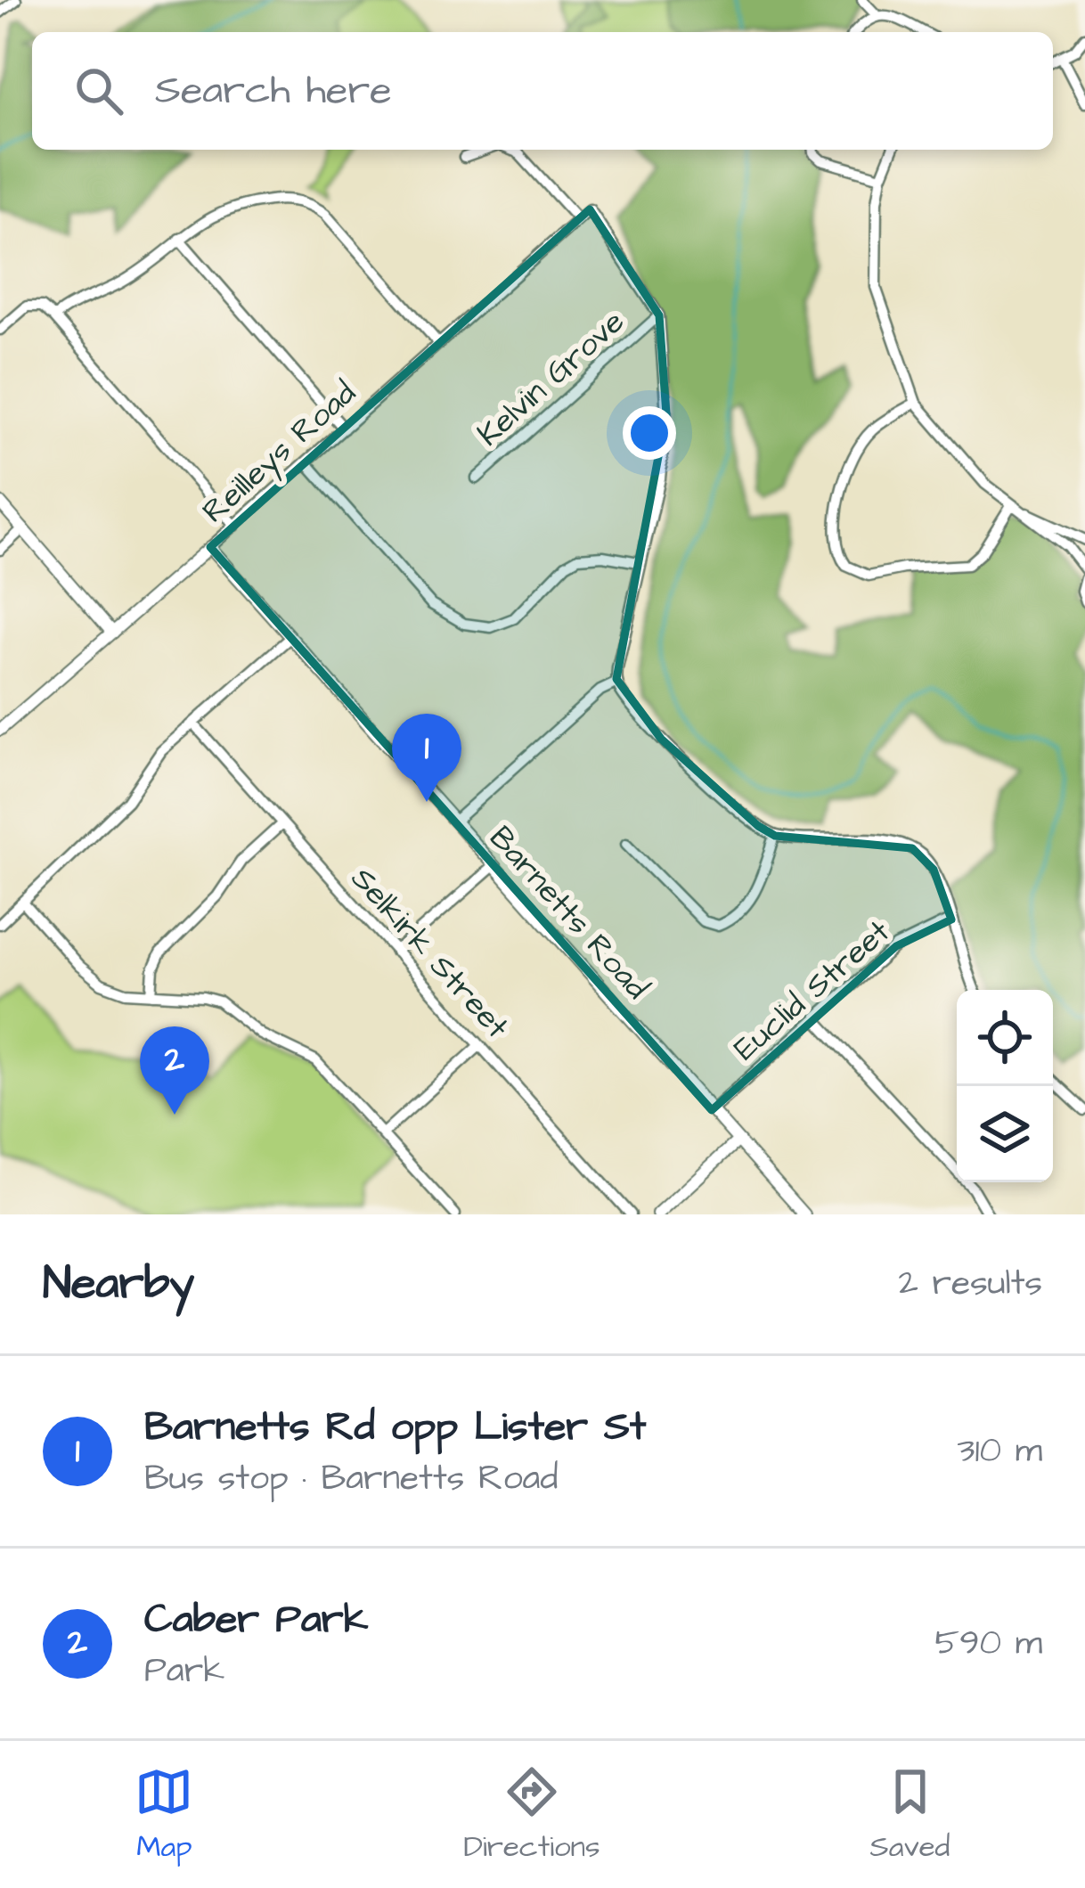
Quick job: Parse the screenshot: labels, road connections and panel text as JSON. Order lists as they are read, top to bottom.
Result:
{
  "streets": {
    "street": [
      "Kelvin Grove",
      "Reilleys Road",
      "Barnetts Road",
      "Selkirk Street",
      "Euclid Street"
    ]
  },
  "crossings": [
    ["Kelvin Grove", "Reilleys Road"],
    ["Reilleys Road", "Barnetts Road"],
    ["Barnetts Road", "Euclid Street"]
  ],
  "page": {
    "search": "Search here",
    "pins": ["1", "2"],
    "heading": ["Nearby", "2 results"],
    "list": [
      {
        "mark": "1",
        "name": "Barnetts Rd opp Lister St",
        "note": "Bus stop · Barnetts Road",
        "value": "310 m"
      },
      {
        "mark": "2",
        "name": "Caber Park",
        "note": "Park",
        "value": "590 m"
      }
    ],
    "nav": ["Map", "Directions", "Saved"]
  }
}
